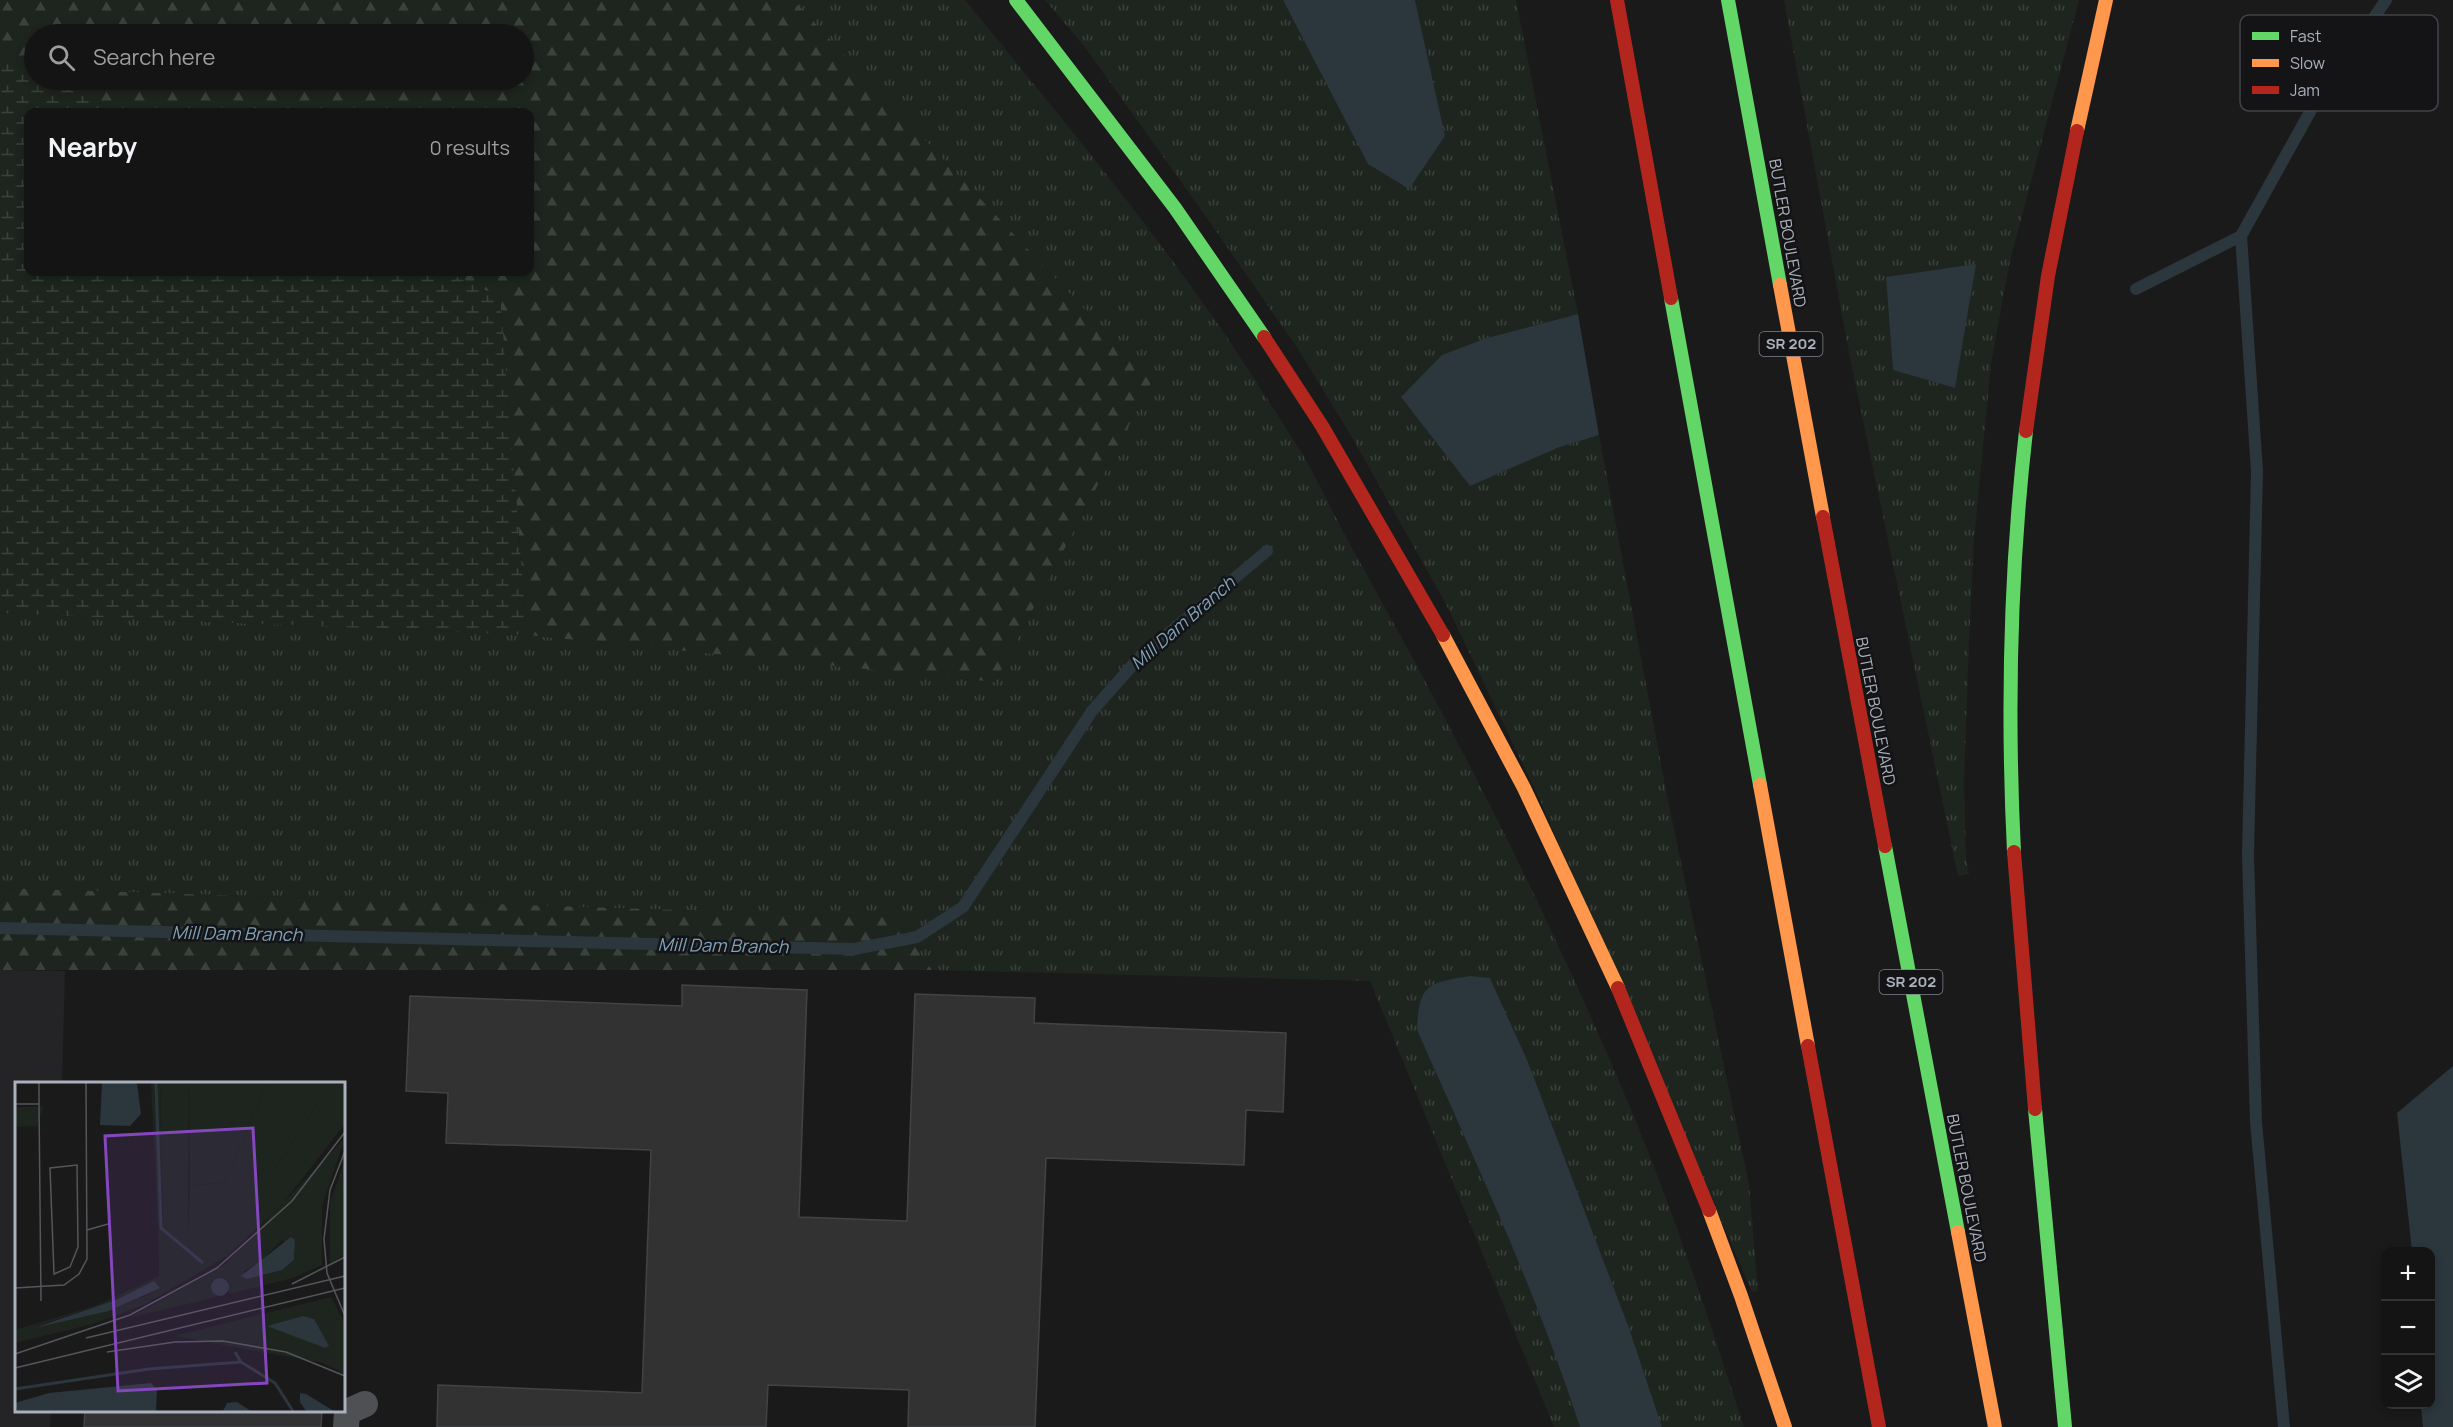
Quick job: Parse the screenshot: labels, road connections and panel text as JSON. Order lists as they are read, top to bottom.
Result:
{
  "streets": {
    "highway": ["BUTLER BOULEVARD", "SR 202"]
  },
  "water": ["Mill Dam Branch"],
  "legend": ["Fast", "Slow", "Jam"],
  "page": {
    "search": "Search here",
    "heading": ["Nearby", "0 results"],
    "map_buttons": ["+", "−"]
  }
}
